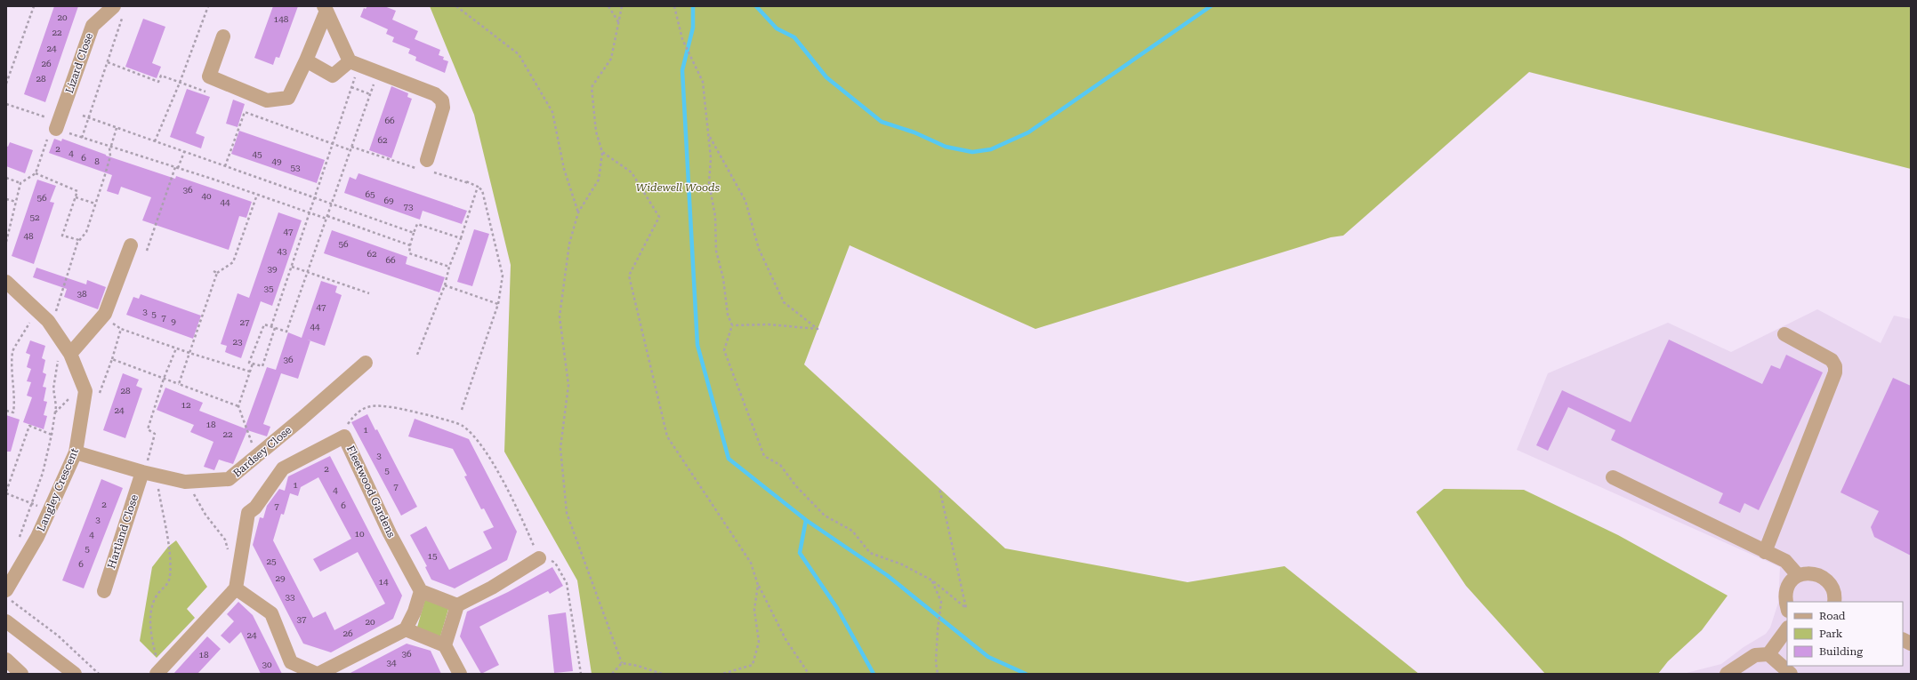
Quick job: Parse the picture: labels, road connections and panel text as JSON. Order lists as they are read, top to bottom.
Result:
{
  "streets": {
    "street": [
      "Lizard Close",
      "Bardsey Close",
      "Langley Crescent",
      "Fleetwood Gardens",
      "Hartland Close"
    ]
  },
  "crossings": [
    ["Bardsey Close", "Langley Crescent"],
    ["Bardsey Close", "Hartland Close"]
  ],
  "parks": ["Widewell Woods"],
  "house_numbers": [
    "20",
    "148",
    "22",
    "24",
    "26",
    "28",
    "66",
    "62",
    "2",
    "4",
    "45",
    "6",
    "8",
    "49",
    "53",
    "36",
    "65",
    "40",
    "56",
    "69",
    "44",
    "73",
    "52",
    "47",
    "48",
    "56",
    "43",
    "62",
    "66",
    "39",
    "35",
    "38",
    "47",
    "3",
    "5",
    "7",
    "9",
    "27",
    "44",
    "23",
    "36",
    "28",
    "12",
    "24",
    "18",
    "1",
    "22",
    "3",
    "2",
    "5",
    "1",
    "7",
    "4",
    "2",
    "6",
    "7",
    "3",
    "10",
    "4",
    "5",
    "15",
    "25",
    "6",
    "29",
    "14",
    "33",
    "37",
    "20",
    "26",
    "24",
    "36",
    "18",
    "34",
    "30"
  ],
  "legend": ["Road", "Park", "Building"]
}
